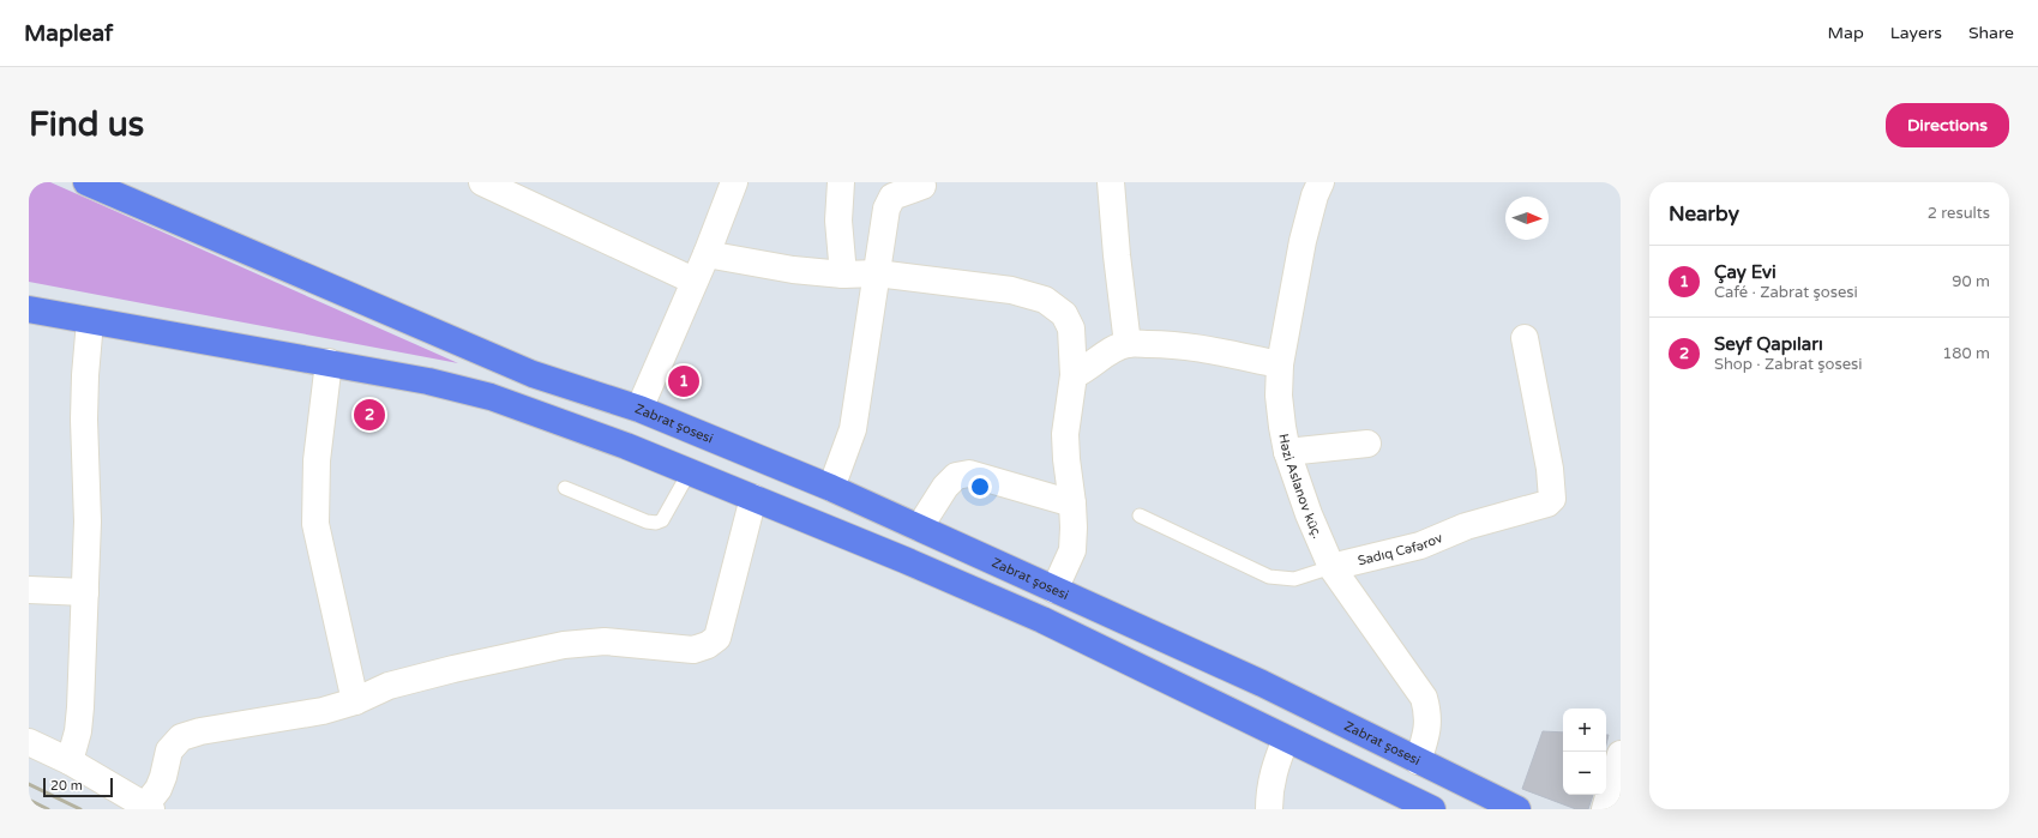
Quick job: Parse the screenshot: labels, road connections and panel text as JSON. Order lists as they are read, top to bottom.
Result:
{
  "streets": {
    "main road": ["Zabrat şosesi"],
    "street": ["Həzi Aslanov küç.", "Sadıq Cəfərov"]
  },
  "crossings": [
    ["Zabrat şosesi", "Həzi Aslanov küç."],
    ["Həzi Aslanov küç.", "Sadıq Cəfərov"]
  ],
  "scale_bar": "20 m",
  "north": "right",
  "page": {
    "header": "Mapleaf",
    "nav": ["Map", "Layers", "Share"],
    "buttons": "Directions",
    "title": "Find us",
    "heading": ["Nearby", "2 results"],
    "list": [
      {
        "mark": "1",
        "name": "Çay Evi",
        "note": "Café · Zabrat şosesi",
        "value": "90 m"
      },
      {
        "mark": "2",
        "name": "Seyf Qapıları",
        "note": "Shop · Zabrat şosesi",
        "value": "180 m"
      }
    ],
    "pins": ["1", "2"],
    "map_buttons": ["+", "−"],
    "scale": "20 m"
  }
}
